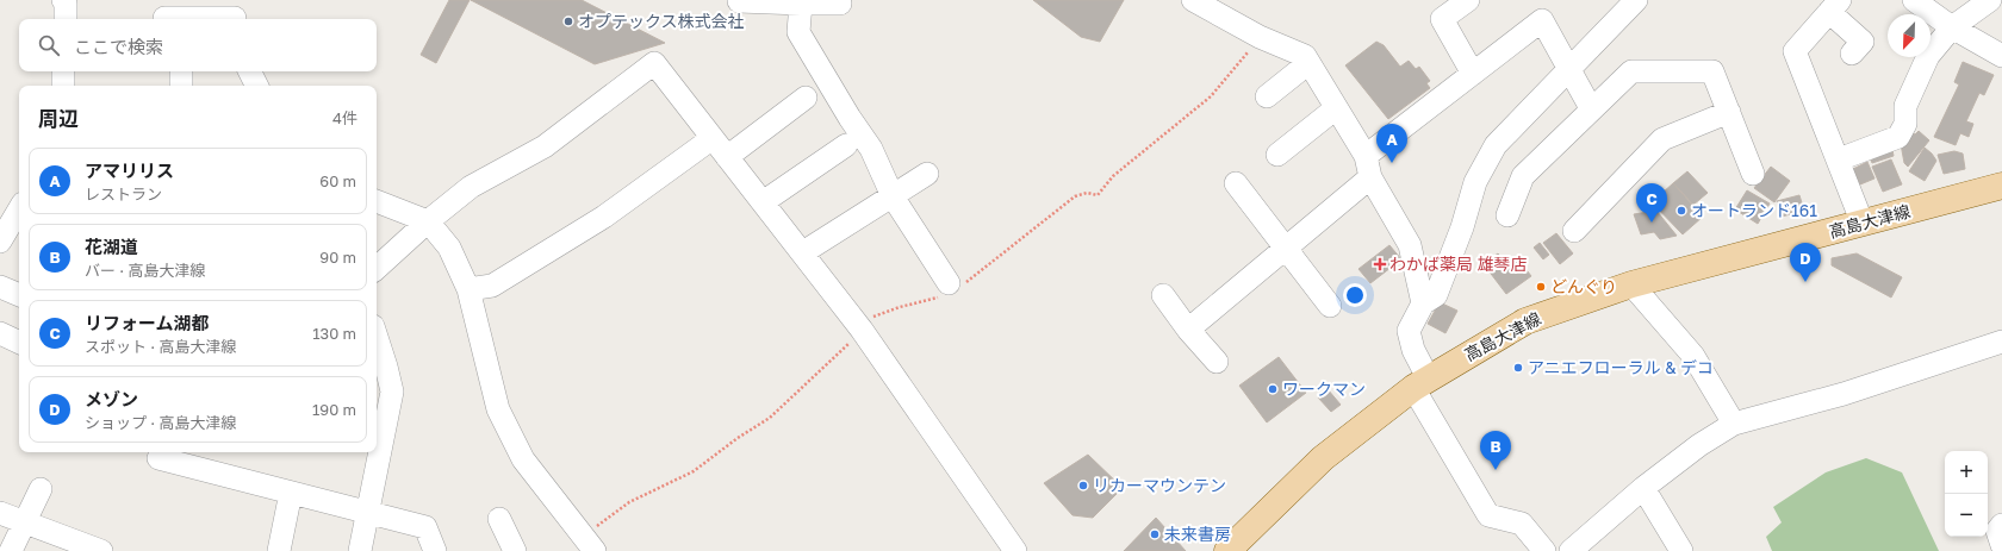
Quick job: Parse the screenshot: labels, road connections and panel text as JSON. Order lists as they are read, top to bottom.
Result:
{
  "streets": {
    "main road": ["高島大津線"]
  },
  "places": {
    "other": [
      "オプテックス株式会社",
      "オートランド161",
      "どんぐり",
      "アニエフローラル & デコ",
      "ワークマン",
      "リカーマウンテン",
      "未来書房"
    ],
    "health": ["わかば薬局 雄琴店"]
  },
  "north": "bottom left",
  "page": {
    "search": "ここで検索",
    "heading": ["周辺", "4件"],
    "pins": [
      "A",
      "C",
      "D",
      "B"
    ],
    "list": [
      {
        "mark": "A",
        "name": "アマリリス",
        "note": "レストラン",
        "value": "60 m"
      },
      {
        "mark": "B",
        "name": "花湖道",
        "note": "バー · 高島大津線",
        "value": "90 m"
      },
      {
        "mark": "C",
        "name": "リフォーム湖都",
        "note": "スポット · 高島大津線",
        "value": "130 m"
      },
      {
        "mark": "D",
        "name": "メゾン",
        "note": "ショップ · 高島大津線",
        "value": "190 m"
      }
    ],
    "map_buttons": ["+", "−"]
  }
}
